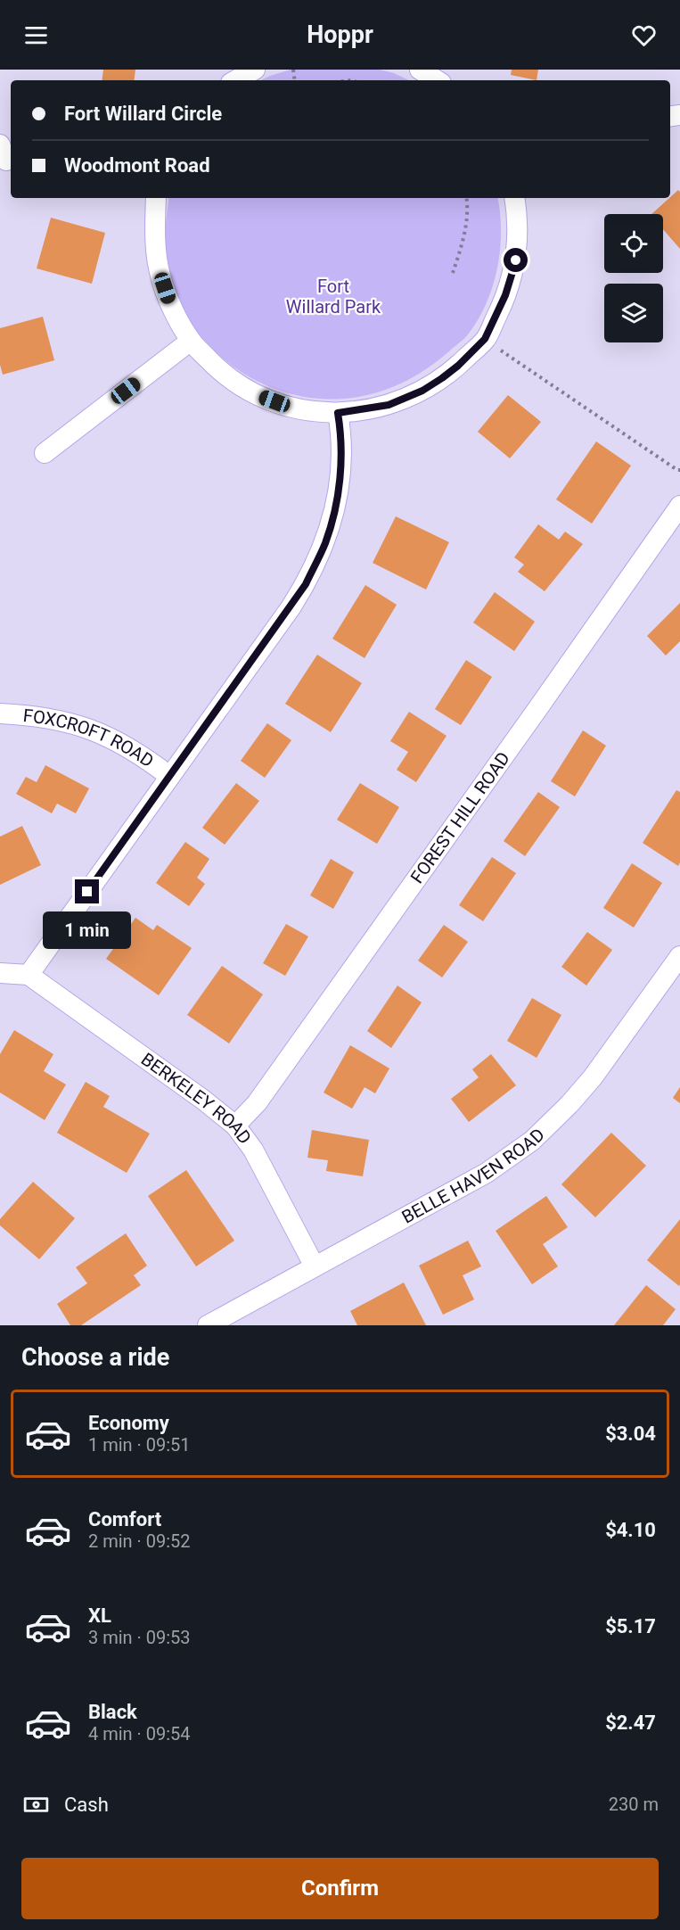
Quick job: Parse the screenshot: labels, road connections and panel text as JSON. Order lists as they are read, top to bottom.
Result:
{
  "streets": {
    "street": [
      "FOXCROFT ROAD",
      "FOREST HILL ROAD",
      "BERKELEY ROAD",
      "BELLE HAVEN ROAD"
    ]
  },
  "crossings": [
    ["FOREST HILL ROAD", "BERKELEY ROAD"],
    ["BERKELEY ROAD", "BELLE HAVEN ROAD"]
  ],
  "parks": ["Fort Willard Park"],
  "page": {
    "header": "Hoppr",
    "banner": ["Fort Willard Circle", "Woodmont Road"],
    "bubble": "1 min",
    "heading": "Choose a ride",
    "list": [
      {
        "name": "Economy",
        "note": "1 min · 09:51",
        "value": "$3.04"
      },
      {
        "name": "Comfort",
        "note": "2 min · 09:52",
        "value": "$4.10"
      },
      {
        "name": "XL",
        "note": "3 min · 09:53",
        "value": "$5.17"
      },
      {
        "name": "Black",
        "note": "4 min · 09:54",
        "value": "$2.47"
      }
    ],
    "pay": ["Cash", "230 m"],
    "buttons": "Confirm"
  }
}
